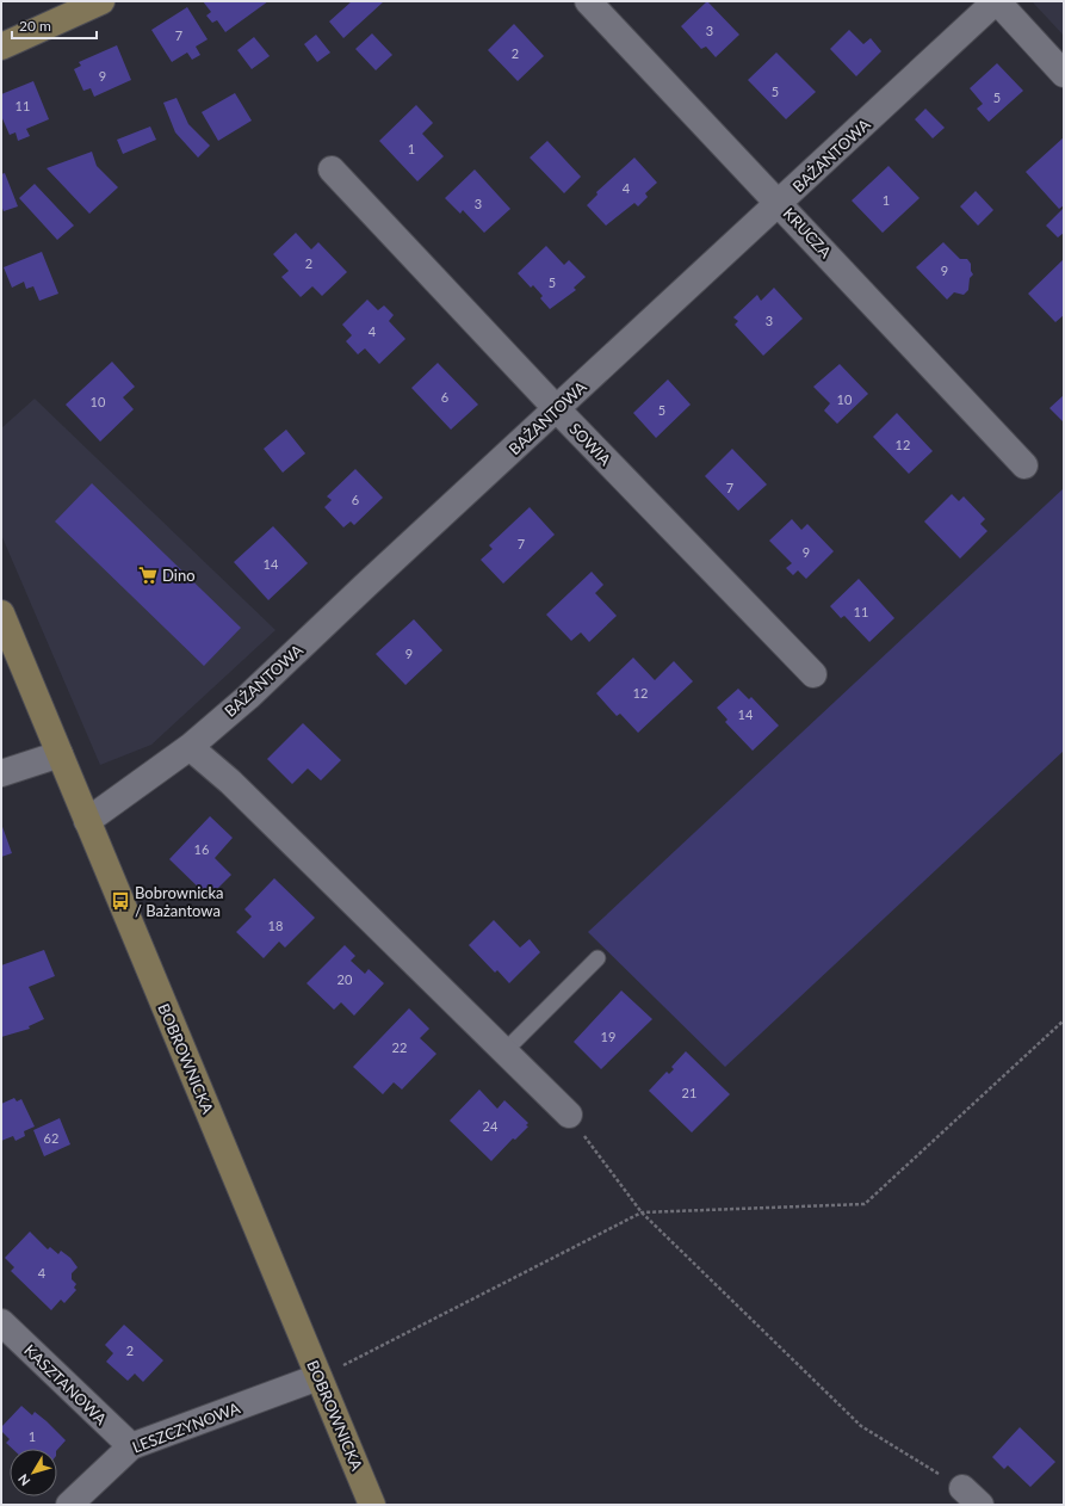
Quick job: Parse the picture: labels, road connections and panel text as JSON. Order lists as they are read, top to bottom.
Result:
{
  "streets": {
    "street": [
      "BAŻANTOWA",
      "KRUCZA",
      "SOWIA",
      "BOBROWNICKA",
      "KASZTANOWA",
      "LESZCZYNOWA"
    ]
  },
  "crossings": [
    ["BAŻANTOWA", "KRUCZA"],
    ["BAŻANTOWA", "SOWIA"],
    ["BAŻANTOWA", "BOBROWNICKA"],
    ["BOBROWNICKA", "LESZCZYNOWA"],
    ["KASZTANOWA", "LESZCZYNOWA"]
  ],
  "places": {
    "supermarket": ["Dino"],
    "bus stop": ["Bobrownicka / Bażantowa"]
  },
  "house_numbers": [
    "3",
    "7",
    "2",
    "9",
    "5",
    "5",
    "11",
    "1",
    "4",
    "1",
    "3",
    "2",
    "9",
    "5",
    "3",
    "4",
    "6",
    "10",
    "10",
    "5",
    "12",
    "7",
    "6",
    "7",
    "9",
    "14",
    "11",
    "9",
    "12",
    "14",
    "16",
    "18",
    "20",
    "19",
    "22",
    "21",
    "24",
    "62",
    "4",
    "2",
    "1"
  ],
  "scale_bar": "20 m",
  "north": "bottom left"
}
